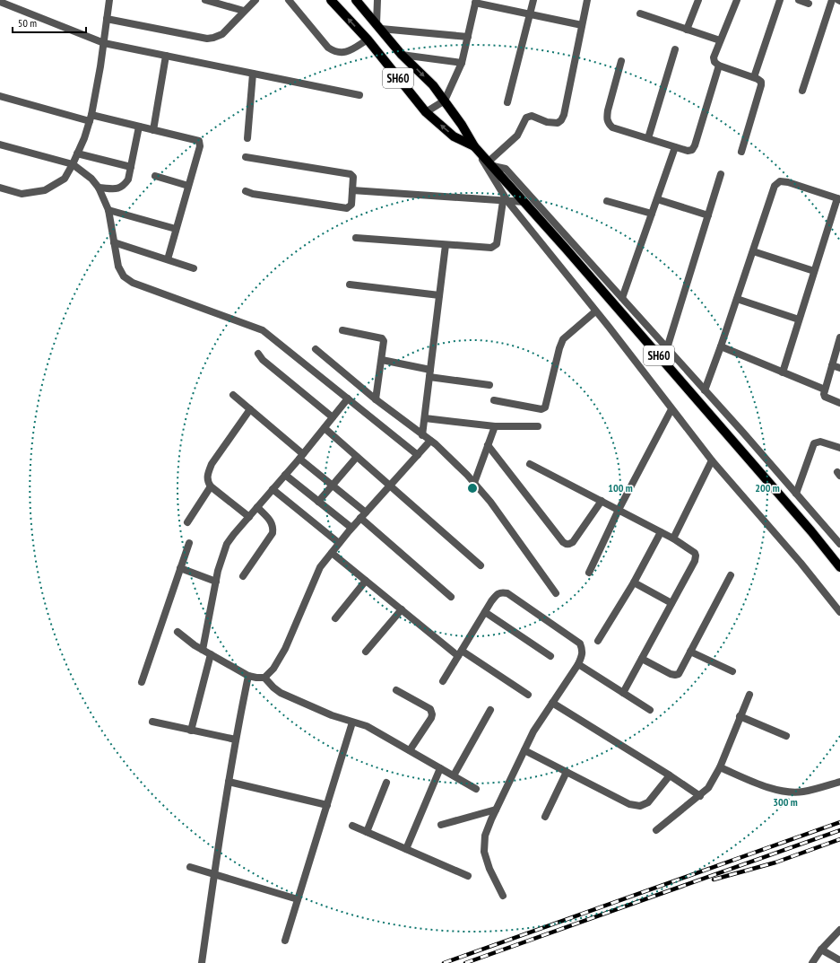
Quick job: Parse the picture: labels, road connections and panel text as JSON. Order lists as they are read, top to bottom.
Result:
{
  "streets": {
    "main road": ["SH60"]
  },
  "scale_bar": "50 m",
  "rings": ["100 m", "200 m", "300 m"]
}
